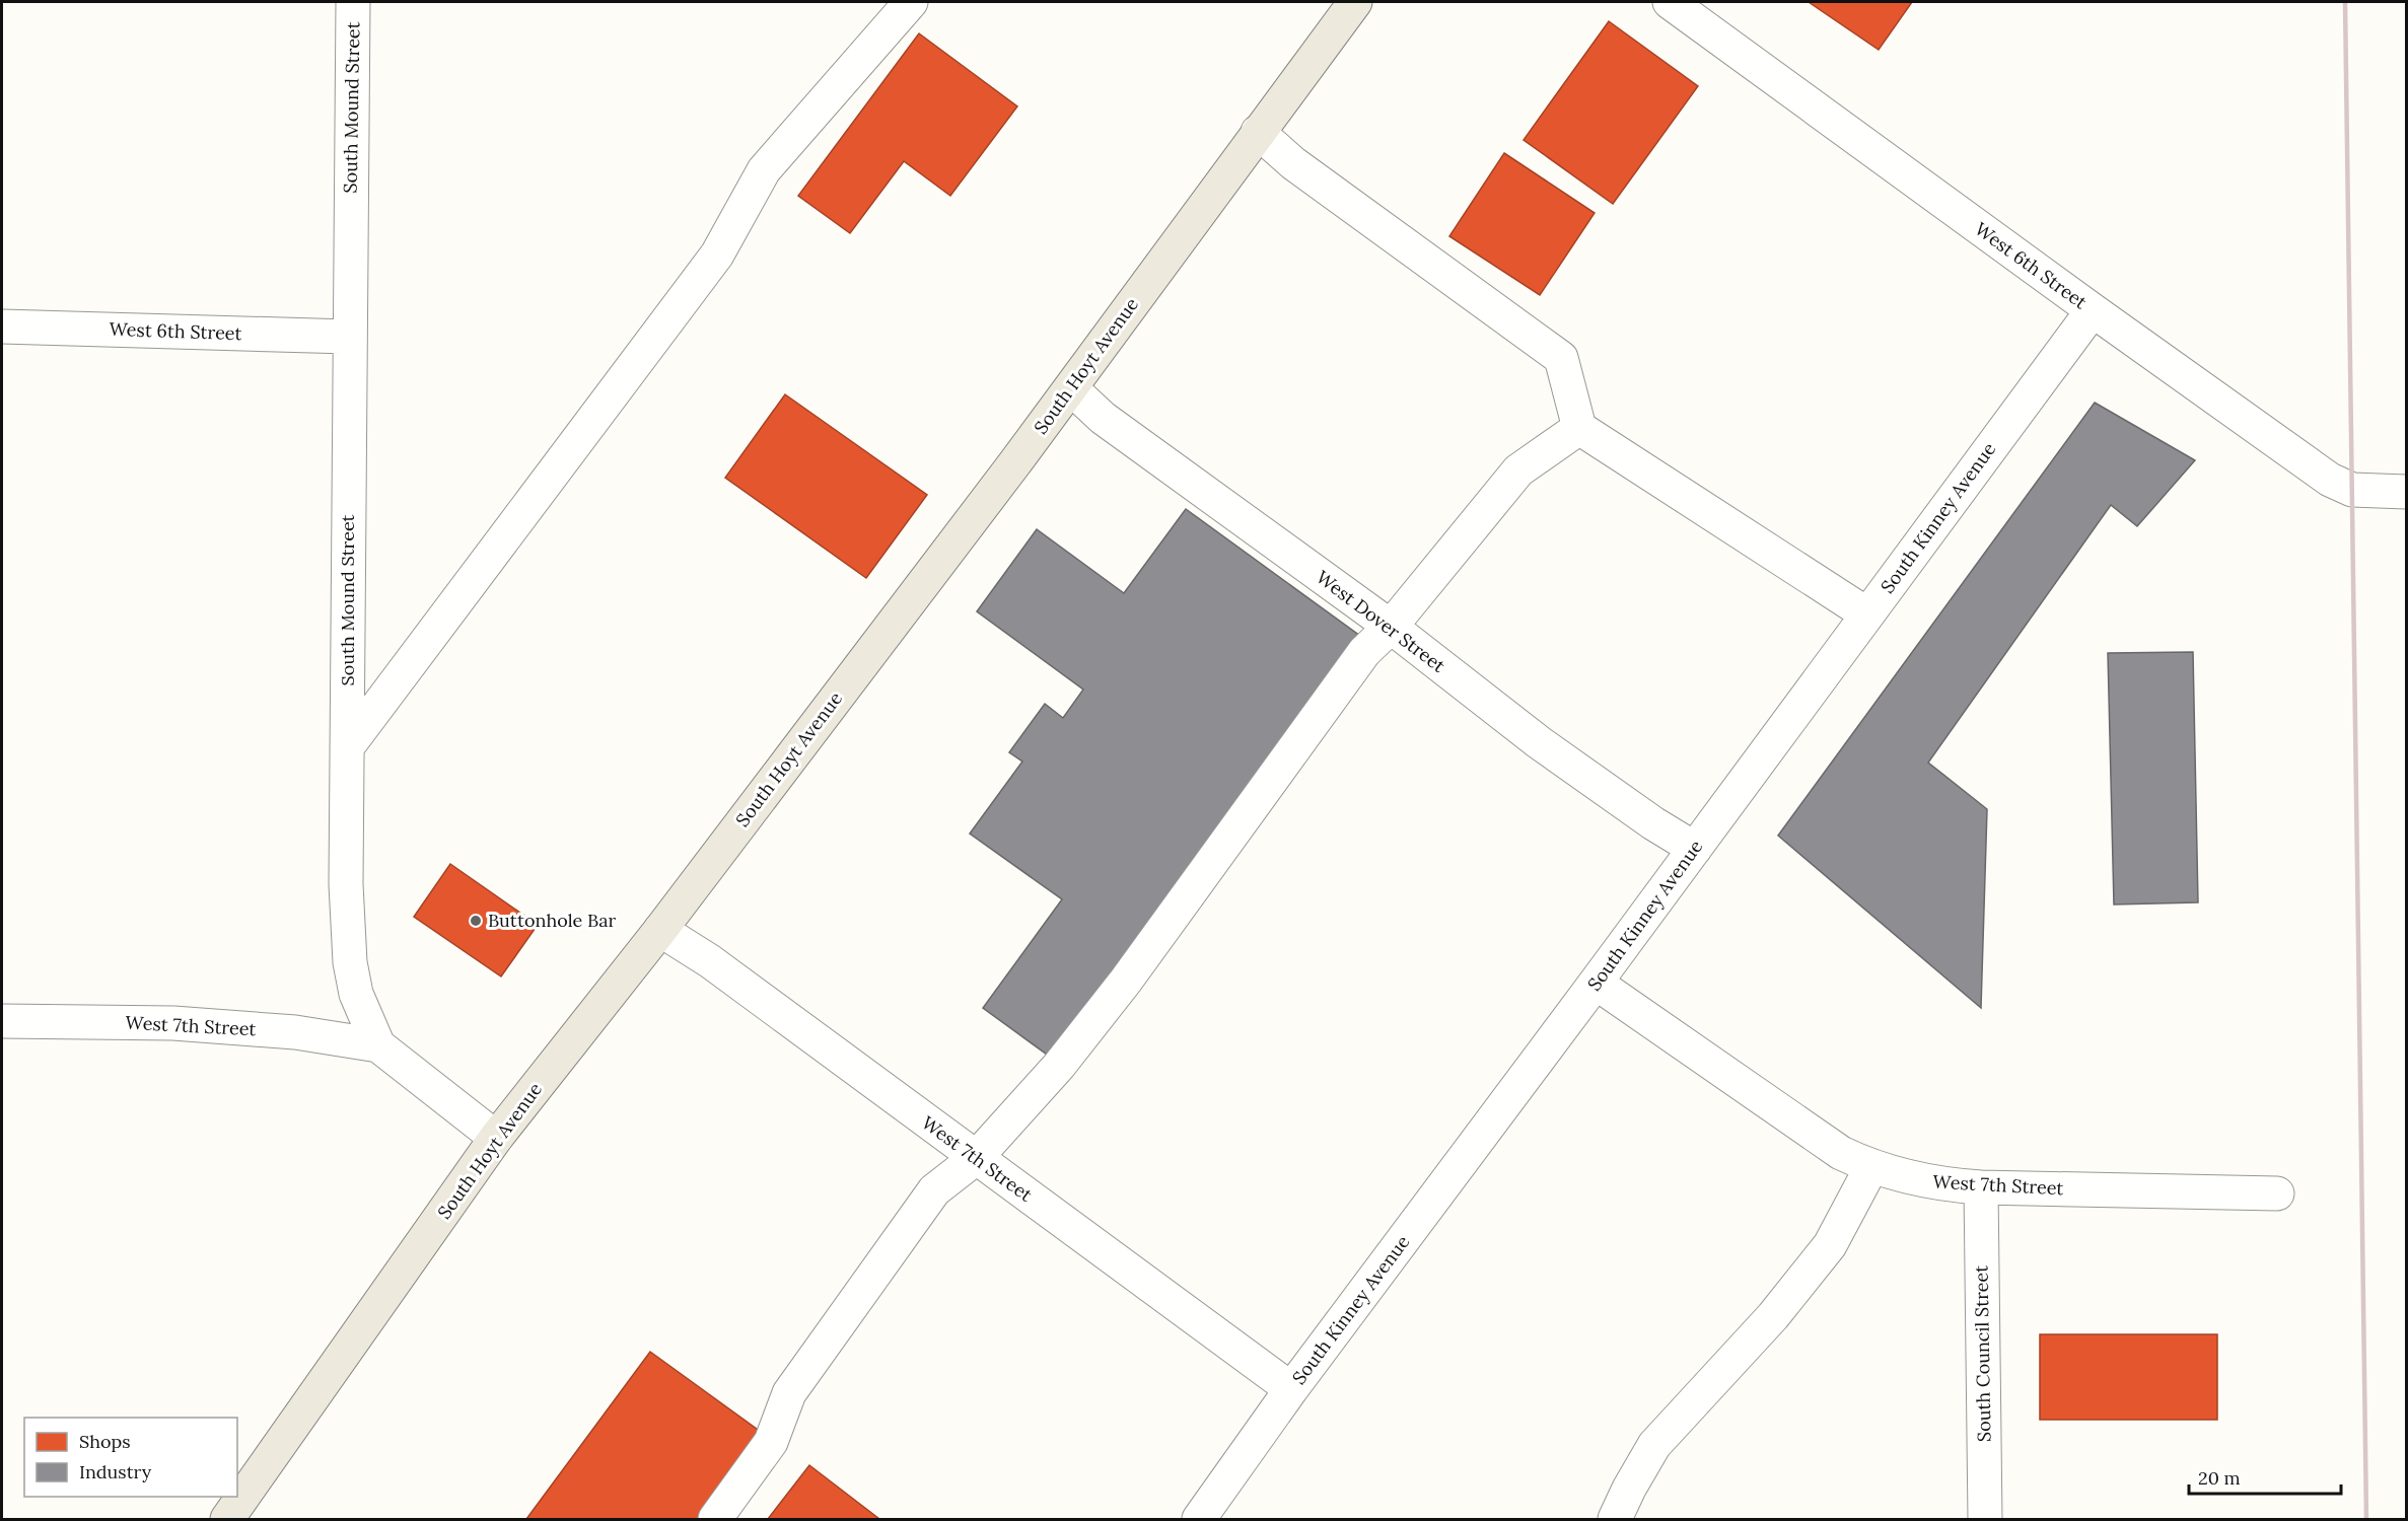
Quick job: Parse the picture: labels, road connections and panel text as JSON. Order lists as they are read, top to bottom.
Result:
{
  "streets": {
    "main road": ["South Hoyt Avenue"],
    "street": [
      "South Mound Street",
      "West 6th Street",
      "South Kinney Avenue",
      "West Dover Street",
      "West 7th Street",
      "South Council Street"
    ]
  },
  "crossings": [
    ["South Mound Street", "West 6th Street"],
    ["South Mound Street", "South Hoyt Avenue"],
    ["South Mound Street", "West 7th Street"],
    ["West 6th Street", "South Kinney Avenue"],
    ["South Hoyt Avenue", "West Dover Street"],
    ["South Hoyt Avenue", "West 7th Street"],
    ["South Kinney Avenue", "West Dover Street"],
    ["South Kinney Avenue", "West 7th Street"],
    ["West 7th Street", "South Council Street"]
  ],
  "places": ["Buttonhole Bar"],
  "legend": ["Shops", "Industry"],
  "scale_bar": "20 m"
}
